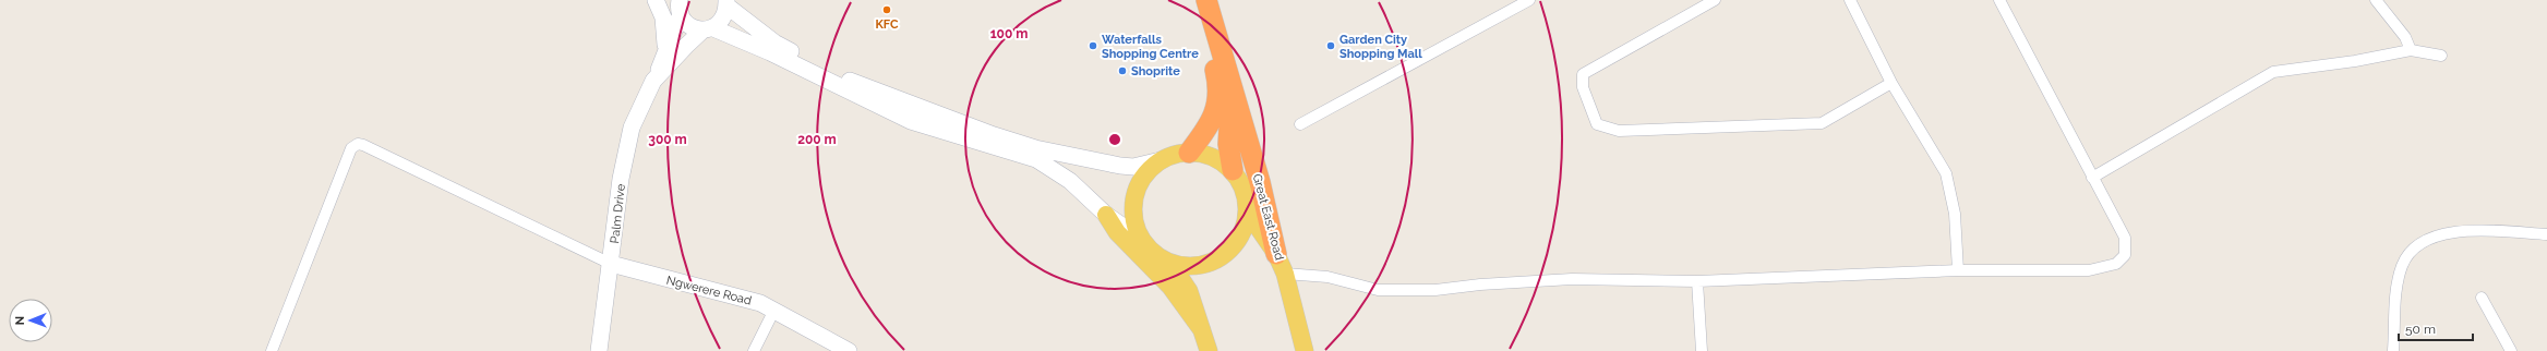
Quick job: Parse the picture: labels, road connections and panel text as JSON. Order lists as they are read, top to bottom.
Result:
{
  "streets": {
    "highway": ["Great East Road"],
    "main road": ["Palm Drive", "Ngwerere Road"]
  },
  "crossings": [
    ["Palm Drive", "Ngwerere Road"]
  ],
  "places": [
    "KFC",
    "Waterfalls Shopping Centre",
    "Garden City Shopping Mall",
    "Shoprite"
  ],
  "scale_bar": "50 m",
  "north": "left",
  "rings": ["100 m", "200 m", "300 m"]
}
